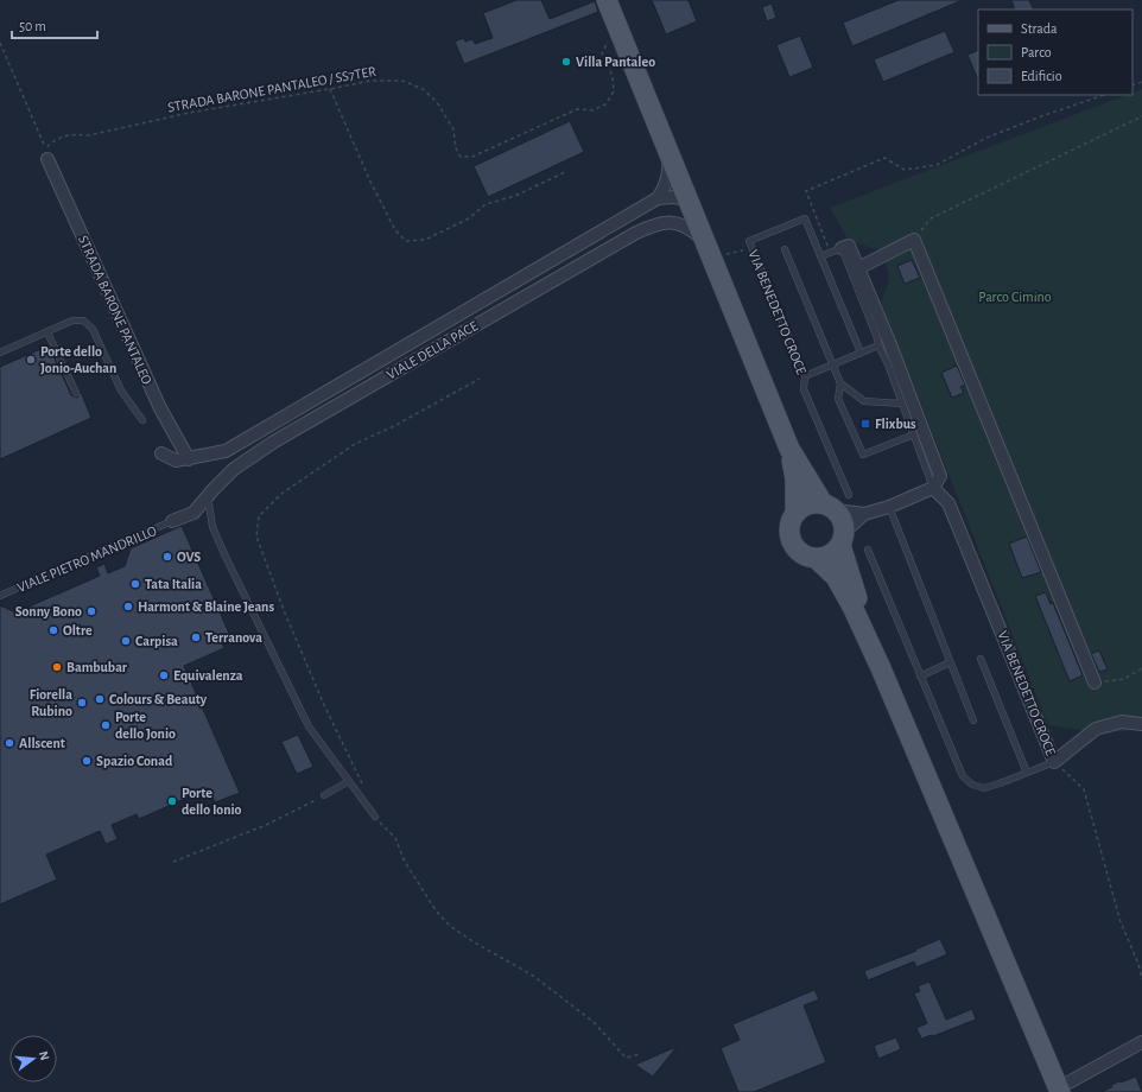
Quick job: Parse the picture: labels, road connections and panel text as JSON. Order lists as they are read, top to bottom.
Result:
{
  "streets": {
    "street": ["STRADA BARONE PANTALEO", "VIA BENEDETTO CROCE", "VIALE DELLA PACE"],
    "lane": ["VIALE PIETRO MANDRILLO"],
    "path": ["STRADA BARONE PANTALEO / SS7TER"]
  },
  "crossings": [
    ["STRADA BARONE PANTALEO / SS7TER", "STRADA BARONE PANTALEO"],
    ["STRADA BARONE PANTALEO", "VIALE DELLA PACE"],
    ["VIALE DELLA PACE", "VIALE PIETRO MANDRILLO"]
  ],
  "parks": ["Parco Cimino"],
  "places": {
    "other": [
      "Villa Pantaleo",
      "Porte dello Jonio-Auchan",
      "OVS",
      "Tata Italia",
      "Harmont & Blaine Jeans",
      "Sonny Bono",
      "Oltre",
      "Terranova",
      "Carpisa",
      "Bambubar",
      "Equivalenza",
      "Colours & Beauty",
      "Fiorella Rubino",
      "Porte dello Jonio",
      "Allscent",
      "Spazio Conad",
      "Porte dello Ionio"
    ],
    "transit": ["Flixbus"]
  },
  "legend": ["Strada", "Parco", "Edificio"],
  "scale_bar": "50 m",
  "north": "right"
}
